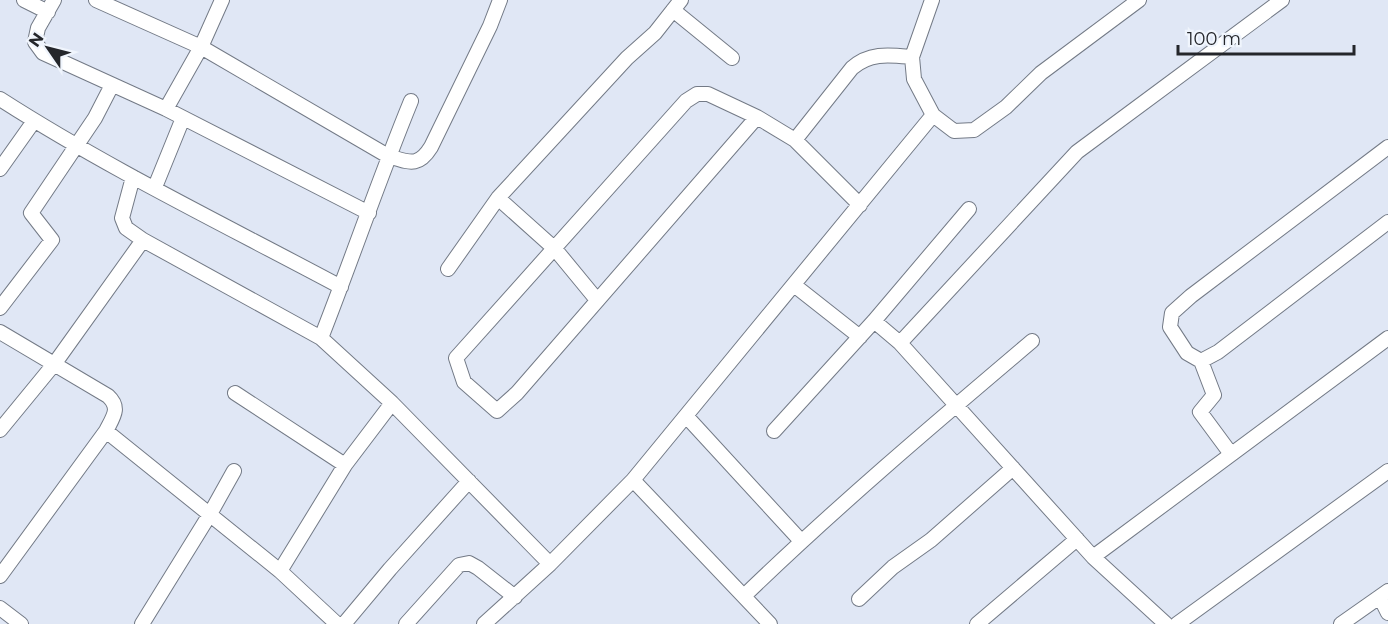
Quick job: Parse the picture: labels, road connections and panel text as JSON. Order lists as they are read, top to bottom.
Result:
{
  "scale_bar": "100 m",
  "north": "top left"
}
